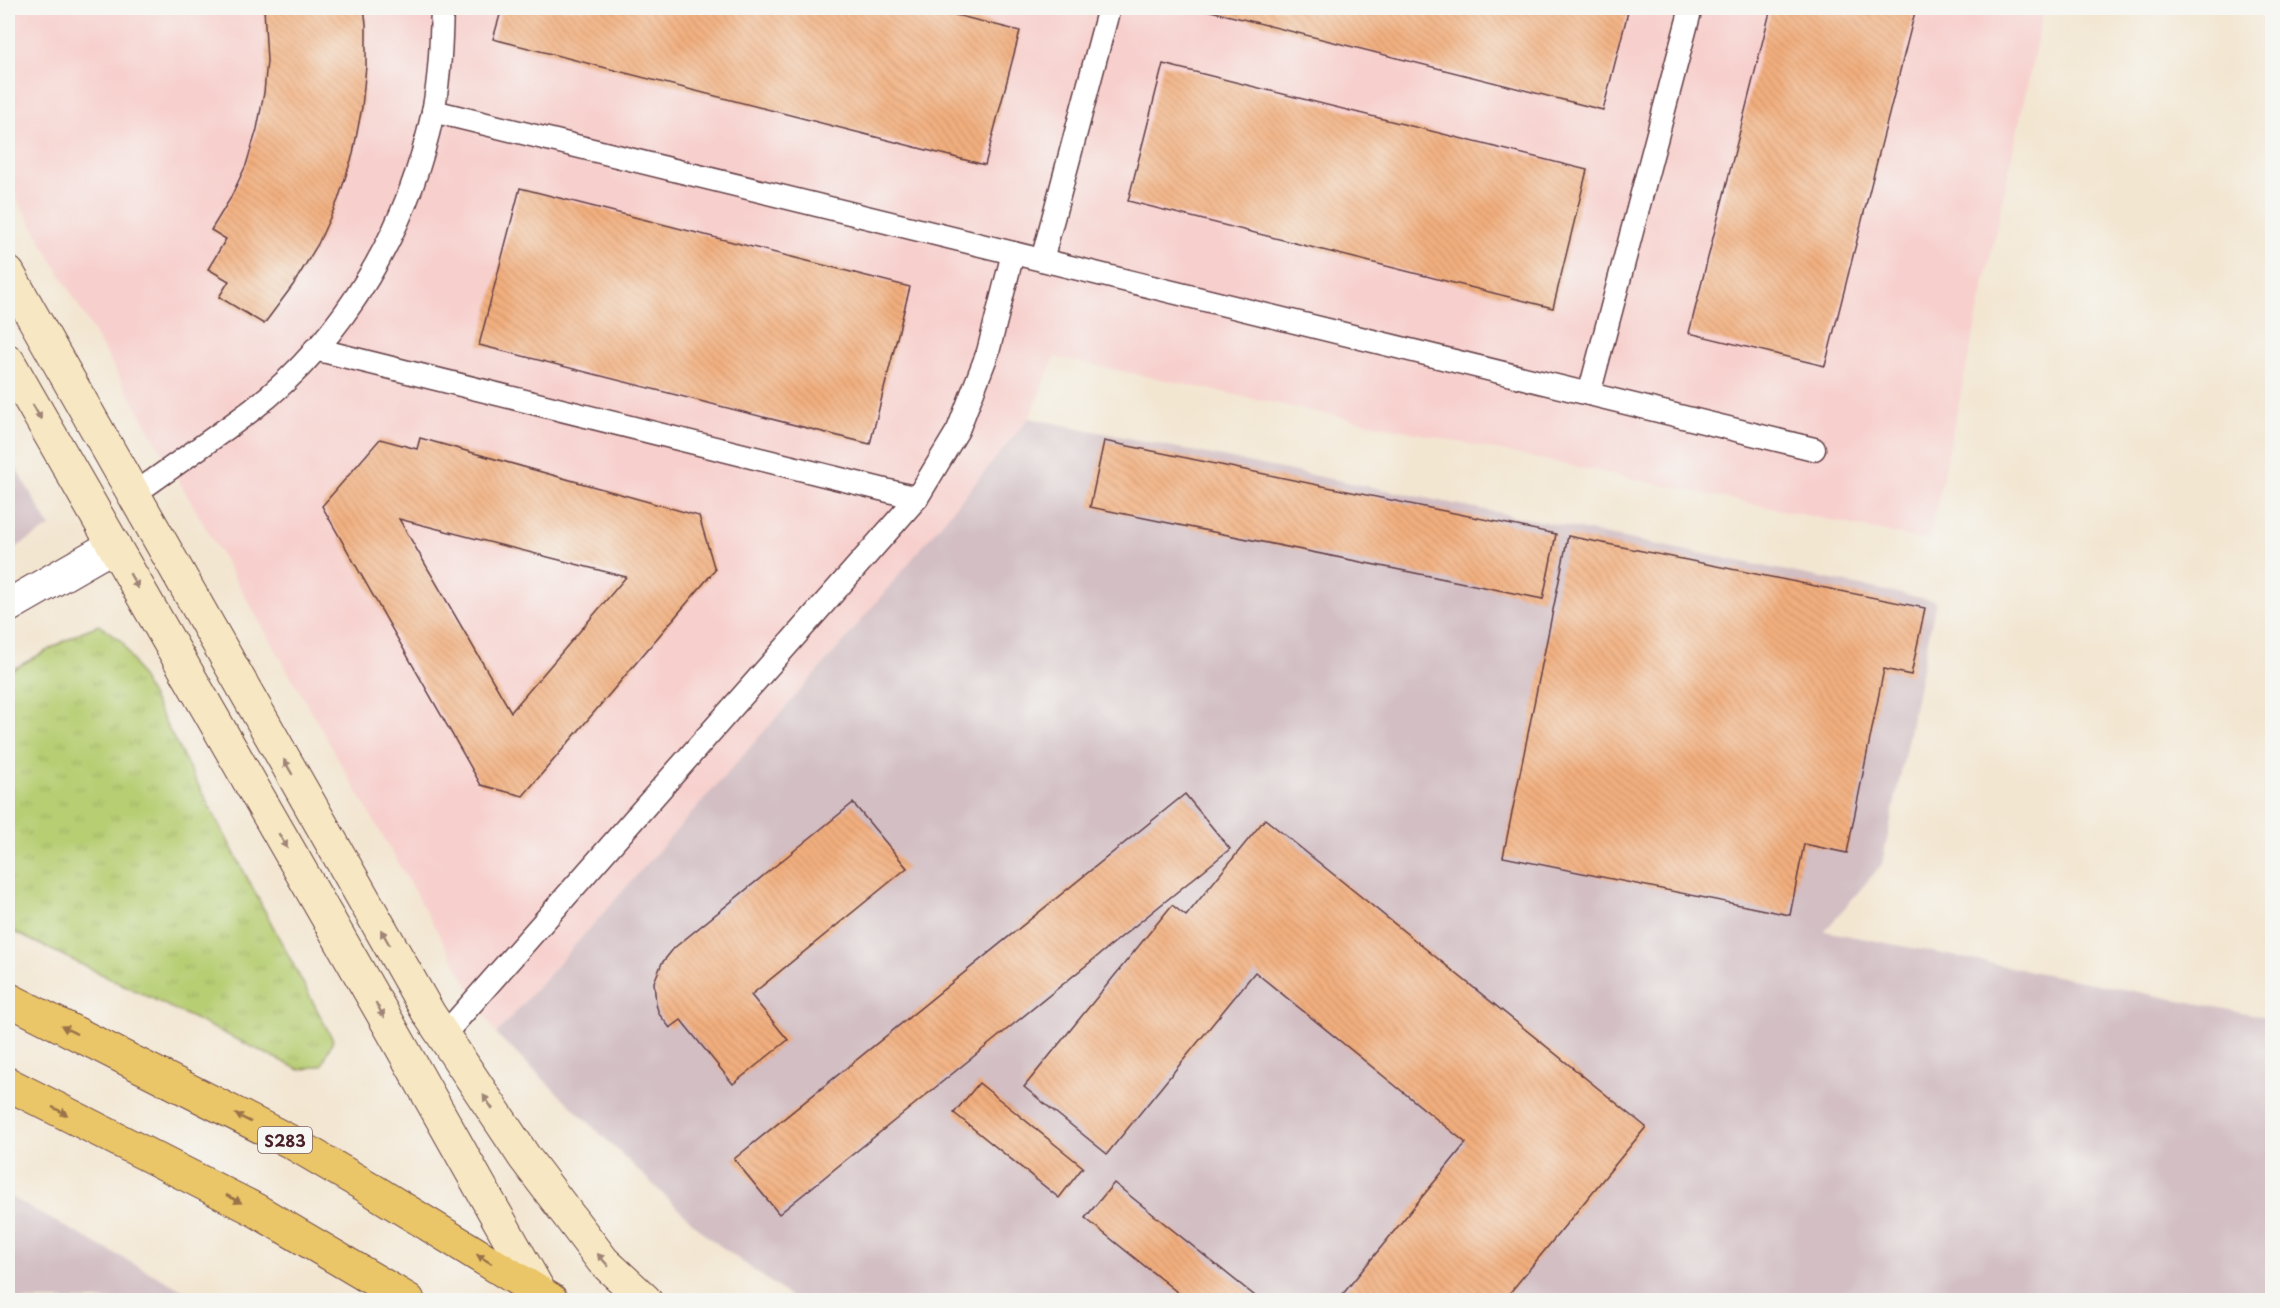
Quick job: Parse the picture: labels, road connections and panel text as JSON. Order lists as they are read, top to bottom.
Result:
{
  "streets": {
    "main road": ["S283"]
  }
}
